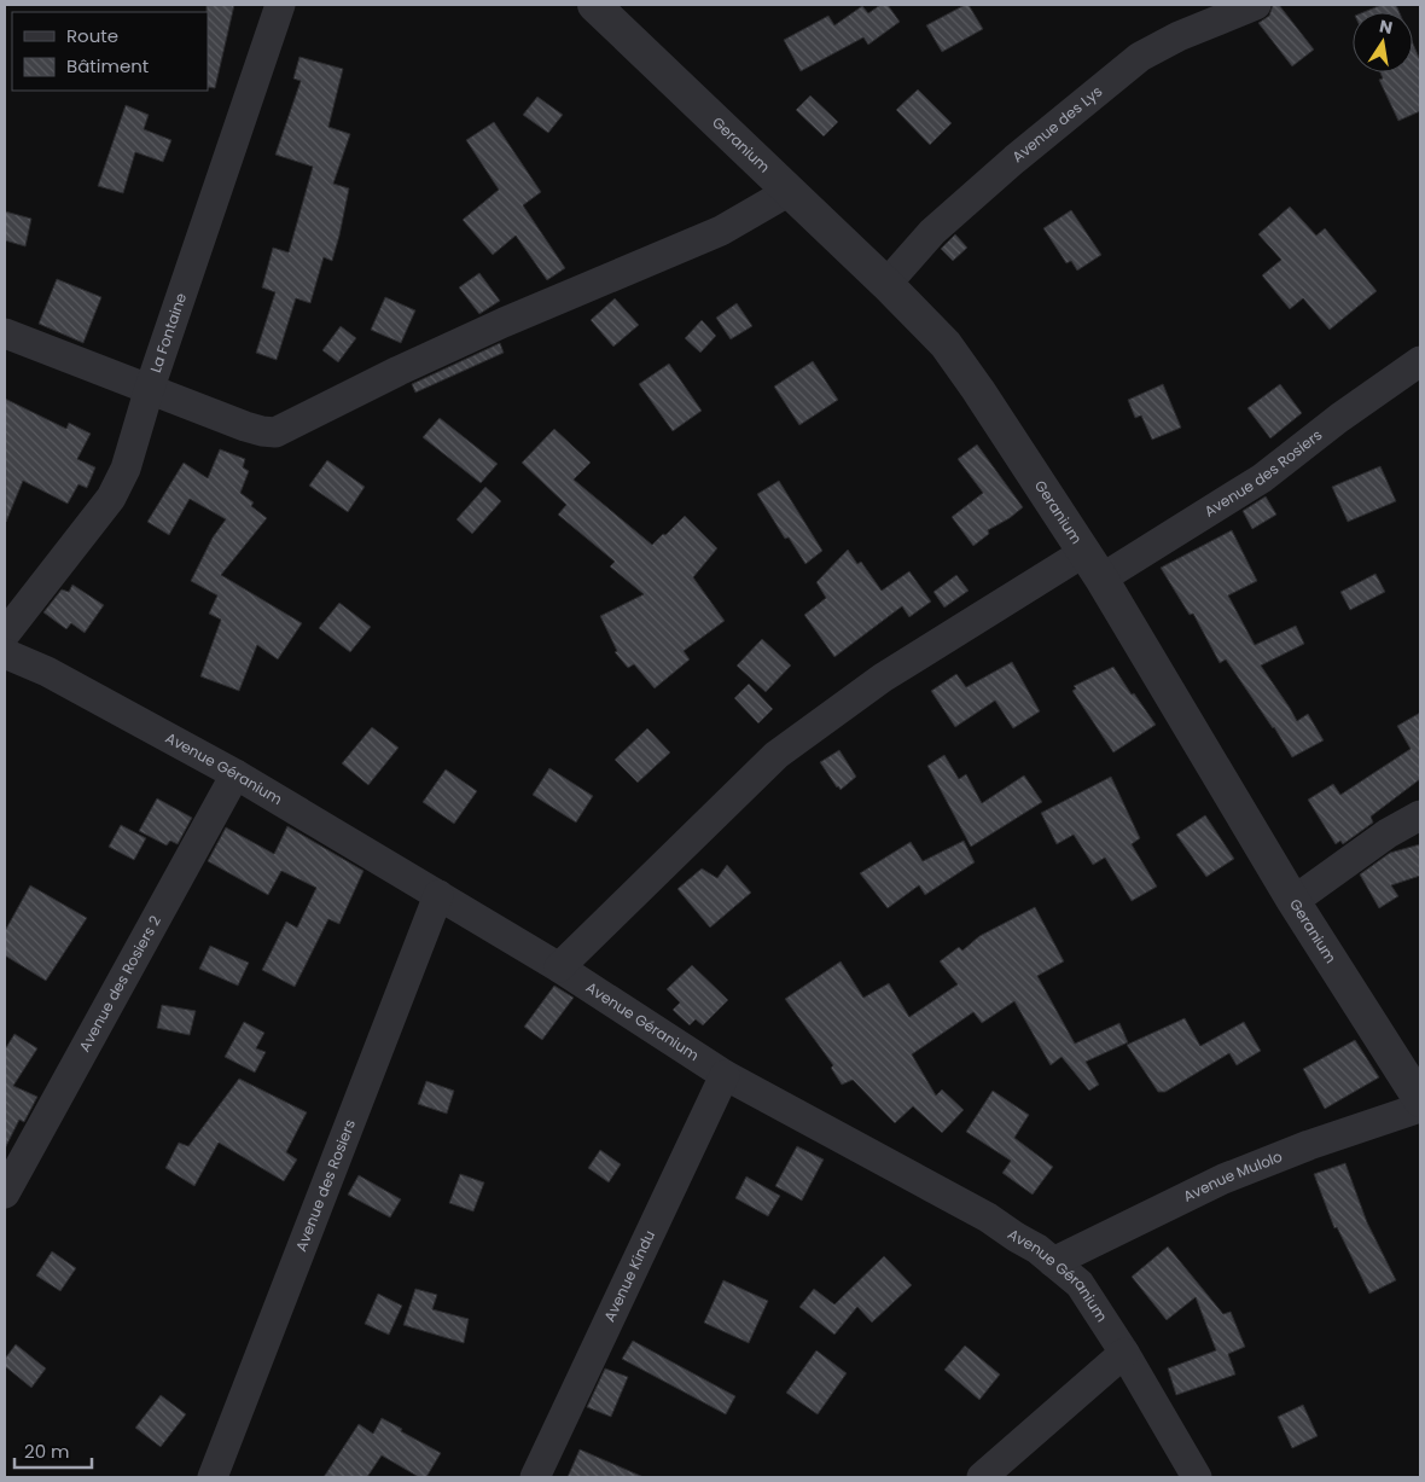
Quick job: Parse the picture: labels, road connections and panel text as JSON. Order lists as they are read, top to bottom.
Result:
{
  "streets": {
    "street": [
      "Avenue des Lys",
      "Geranium",
      "La Fontaine",
      "Avenue des Rosiers",
      "Avenue Géranium",
      "Avenue des Rosiers 2",
      "Avenue Mulolo",
      "Avenue Kindu"
    ]
  },
  "crossings": [
    ["Avenue des Lys", "Geranium"],
    ["Geranium", "Avenue des Rosiers"],
    ["Avenue des Rosiers", "Avenue Géranium"],
    ["Avenue Géranium", "Avenue des Rosiers 2"],
    ["Avenue Géranium", "Avenue Mulolo"],
    ["Avenue Géranium", "Avenue Kindu"]
  ],
  "legend": ["Route", "Bâtiment"],
  "scale_bar": "20 m",
  "north": "top"
}
